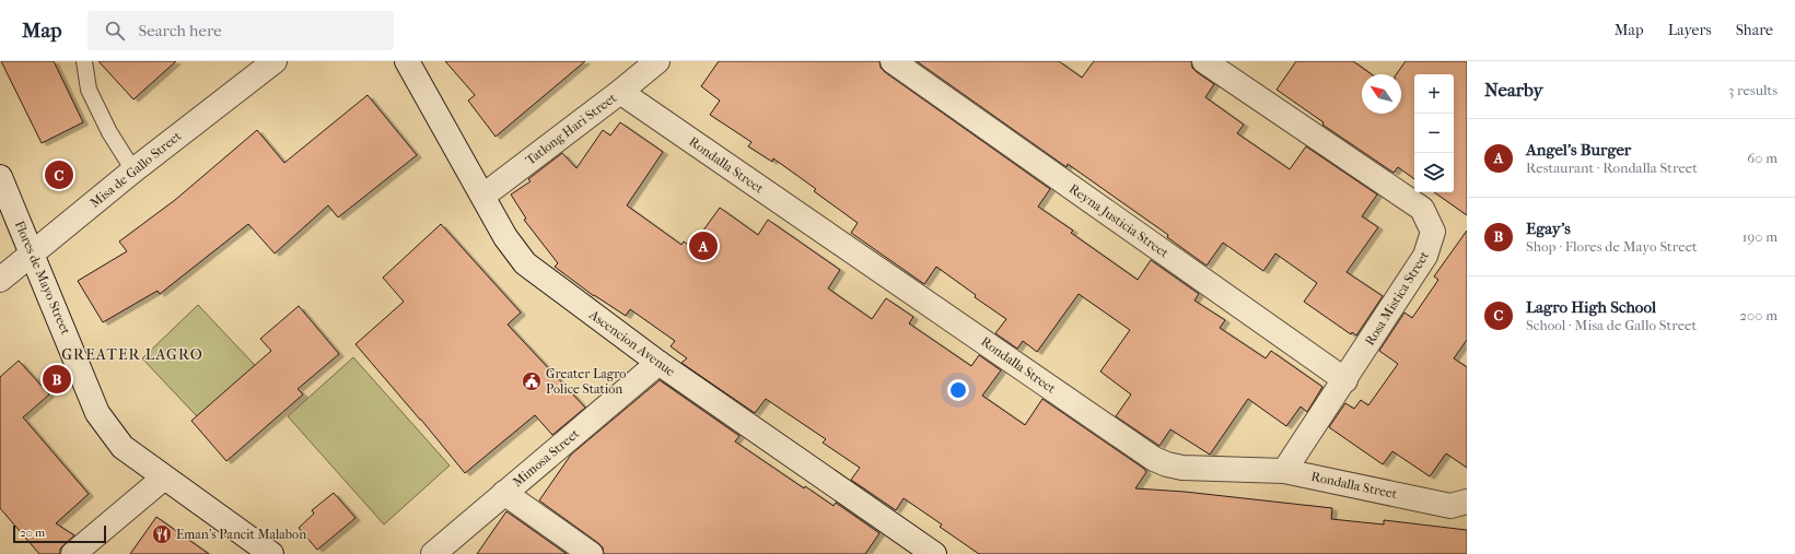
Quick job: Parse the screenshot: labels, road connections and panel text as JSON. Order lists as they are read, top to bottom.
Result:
{
  "streets": {
    "street": [
      "Tatlong Hari Street",
      "Rondalla Street",
      "Misa de Gallo Street",
      "Reyna Justicia Street",
      "Flores de Mayo Street",
      "Rosa Mistica Street",
      "Ascencion Avenue",
      "Mimosa Street"
    ]
  },
  "crossings": [
    ["Tatlong Hari Street", "Rondalla Street"],
    ["Tatlong Hari Street", "Ascencion Avenue"],
    ["Rondalla Street", "Rosa Mistica Street"],
    ["Misa de Gallo Street", "Flores de Mayo Street"],
    ["Reyna Justicia Street", "Rosa Mistica Street"],
    ["Ascencion Avenue", "Mimosa Street"]
  ],
  "districts": ["GREATER LAGRO"],
  "places": {
    "public building": ["Greater Lagro Police Station"],
    "restaurant": ["Eman's Pancit Malabon"]
  },
  "scale_bar": "20 m",
  "north": "top left",
  "page": {
    "header": "Map",
    "search": "Search here",
    "nav": ["Map", "Layers", "Share"],
    "heading": ["Nearby", "3 results"],
    "map_buttons": ["+", "−"],
    "list": [
      {
        "mark": "A",
        "name": "Angel's Burger",
        "note": "Restaurant · Rondalla Street",
        "value": "60 m"
      },
      {
        "mark": "B",
        "name": "Egay's",
        "note": "Shop · Flores de Mayo Street",
        "value": "190 m"
      },
      {
        "mark": "C",
        "name": "Lagro High School",
        "note": "School · Misa de Gallo Street",
        "value": "200 m"
      }
    ],
    "pins": ["C", "A", "B"],
    "scale": "20 m"
  }
}
